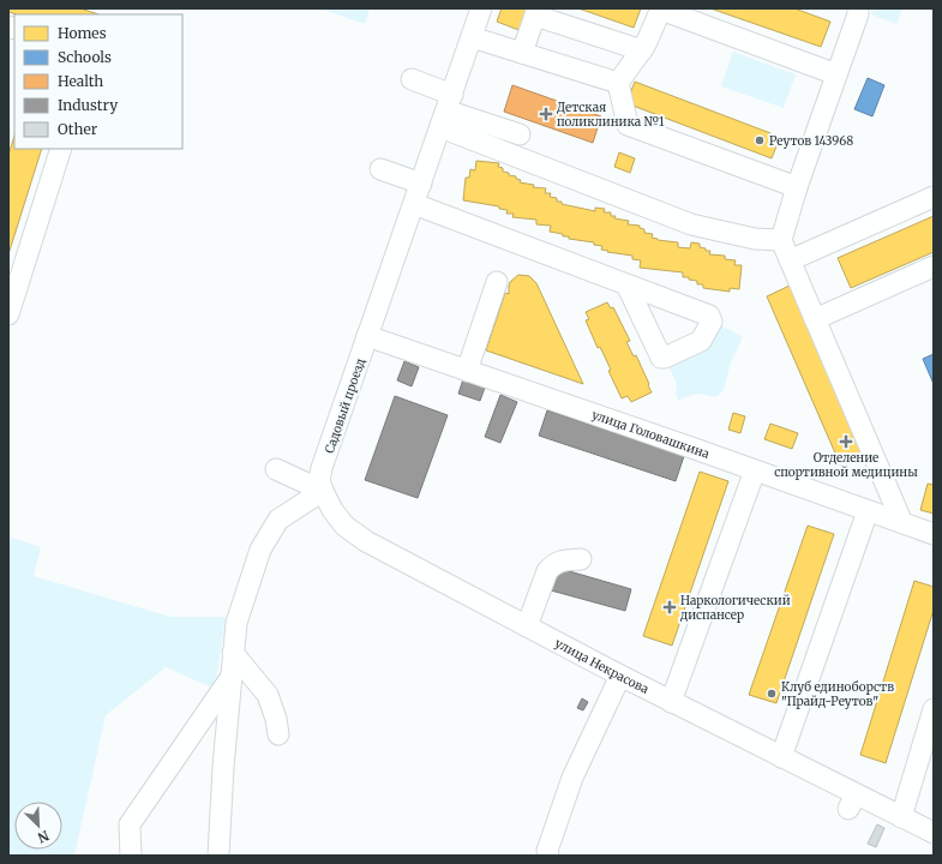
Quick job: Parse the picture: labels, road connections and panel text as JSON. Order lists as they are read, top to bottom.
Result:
{
  "streets": {
    "street": ["Садовый проезд", "улица Головашкина", "улица Некрасова"]
  },
  "crossings": [
    ["Садовый проезд", "улица Головашкина"],
    ["Садовый проезд", "улица Некрасова"]
  ],
  "places": {
    "health": ["Детская поликлиника №1", "Отделение спортивной медицины", "Наркологический диспансер"],
    "other": ["Реутов 143968", "Клуб единоборств \"Прайд-Реутов\""]
  },
  "legend": [
    "Homes",
    "Schools",
    "Health",
    "Industry",
    "Other"
  ],
  "north": "bottom right"
}
